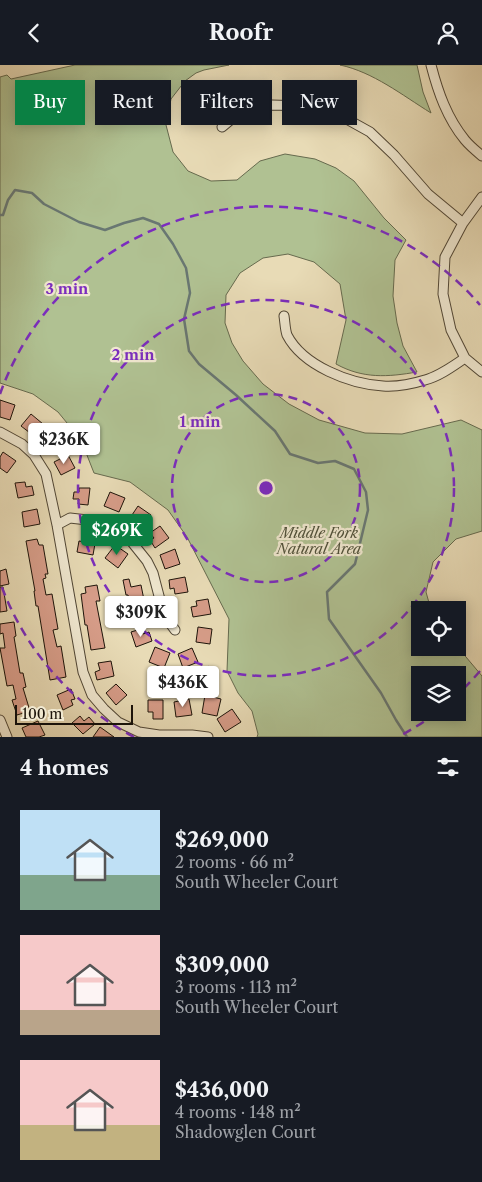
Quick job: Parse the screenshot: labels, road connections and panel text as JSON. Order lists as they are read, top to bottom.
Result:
{
  "parks": ["Middle Fork Natural Area"],
  "scale_bar": "100 m",
  "page": {
    "header": "Roofr",
    "chip": [
      "Buy",
      "Rent",
      "Filters",
      "New"
    ],
    "price": [
      "$236K",
      "$269K",
      "$309K",
      "$436K"
    ],
    "scale": "100 m",
    "heading": "4 homes",
    "list": [
      {
        "name": "$269,000",
        "note": "2 rooms · 66 m² · South Wheeler Court"
      },
      {
        "name": "$309,000",
        "note": "3 rooms · 113 m² · South Wheeler Court"
      },
      {
        "name": "$436,000",
        "note": "4 rooms · 148 m² · Shadowglen Court"
      }
    ]
  },
  "rings": ["3 min", "2 min", "1 min"]
}
